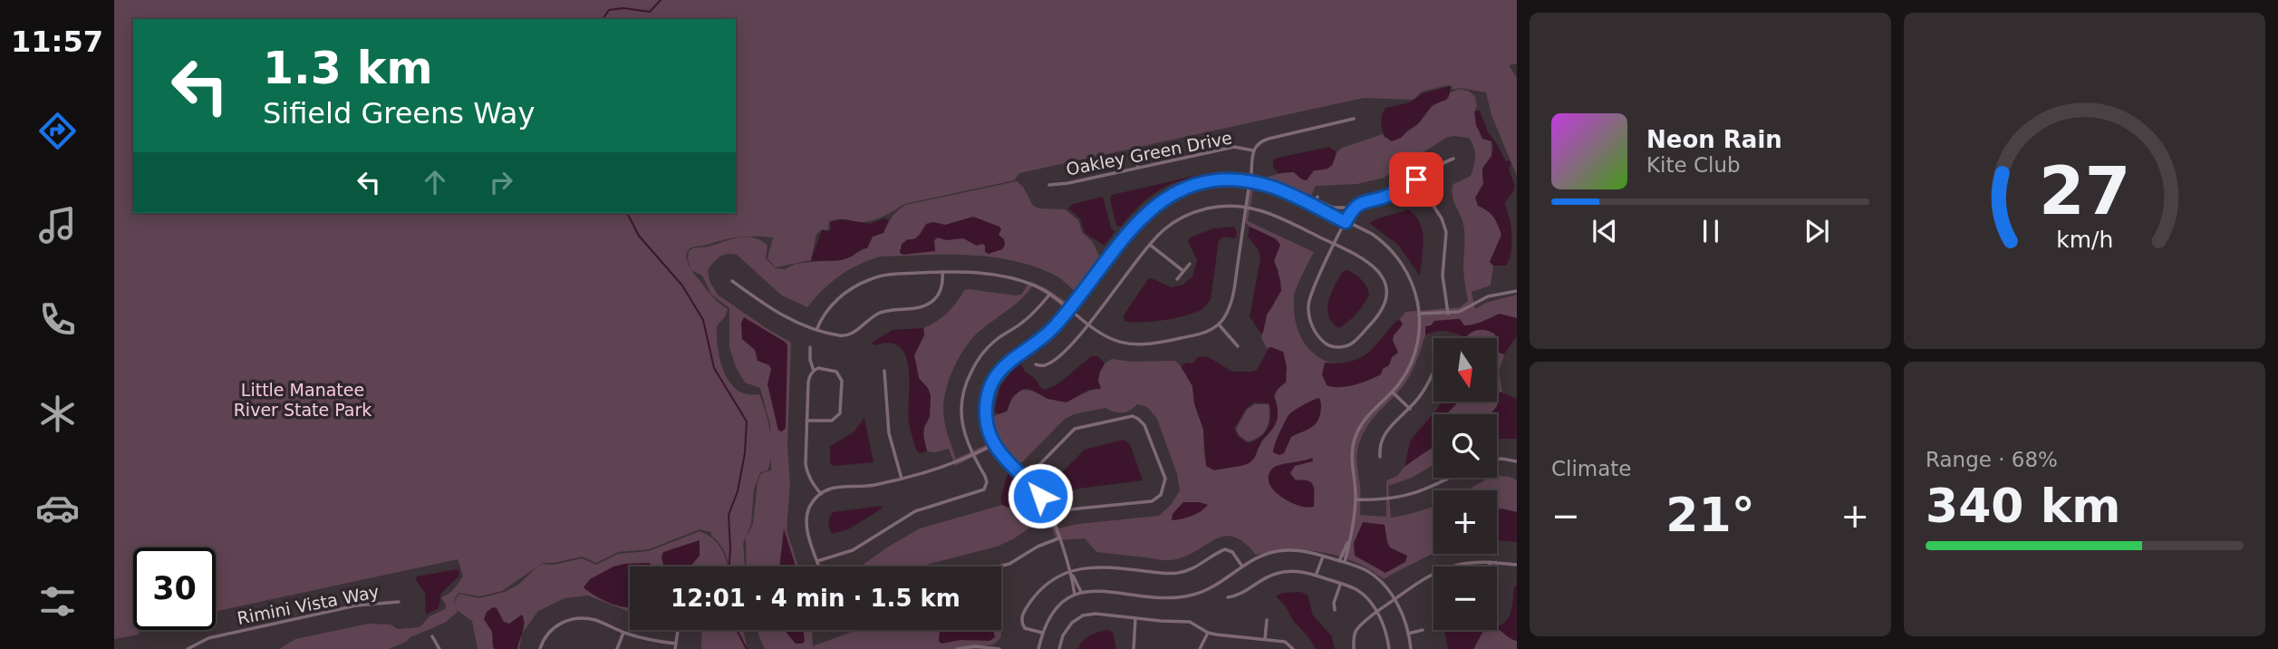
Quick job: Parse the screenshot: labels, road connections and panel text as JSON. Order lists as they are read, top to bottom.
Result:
{
  "streets": {
    "street": ["Oakley Green Drive", "Rimini Vista Way"]
  },
  "parks": ["Little Manatee River State Park"],
  "north": "bottom",
  "page": {
    "tabs": "11:57",
    "turn": ["1.3 km", "Sifield Greens Way"],
    "song": ["Neon Rain", "Kite Club"],
    "map_buttons": ["+", "−"],
    "tile": [
      "Climate",
      ["Range · 68%", "340 km"]
    ],
    "heat": ["−", "21°", "+"],
    "limit": "30",
    "trip": "12:01 · 4 min · 1.5 km",
    "gauge": ["27", "km/h"]
  }
}
